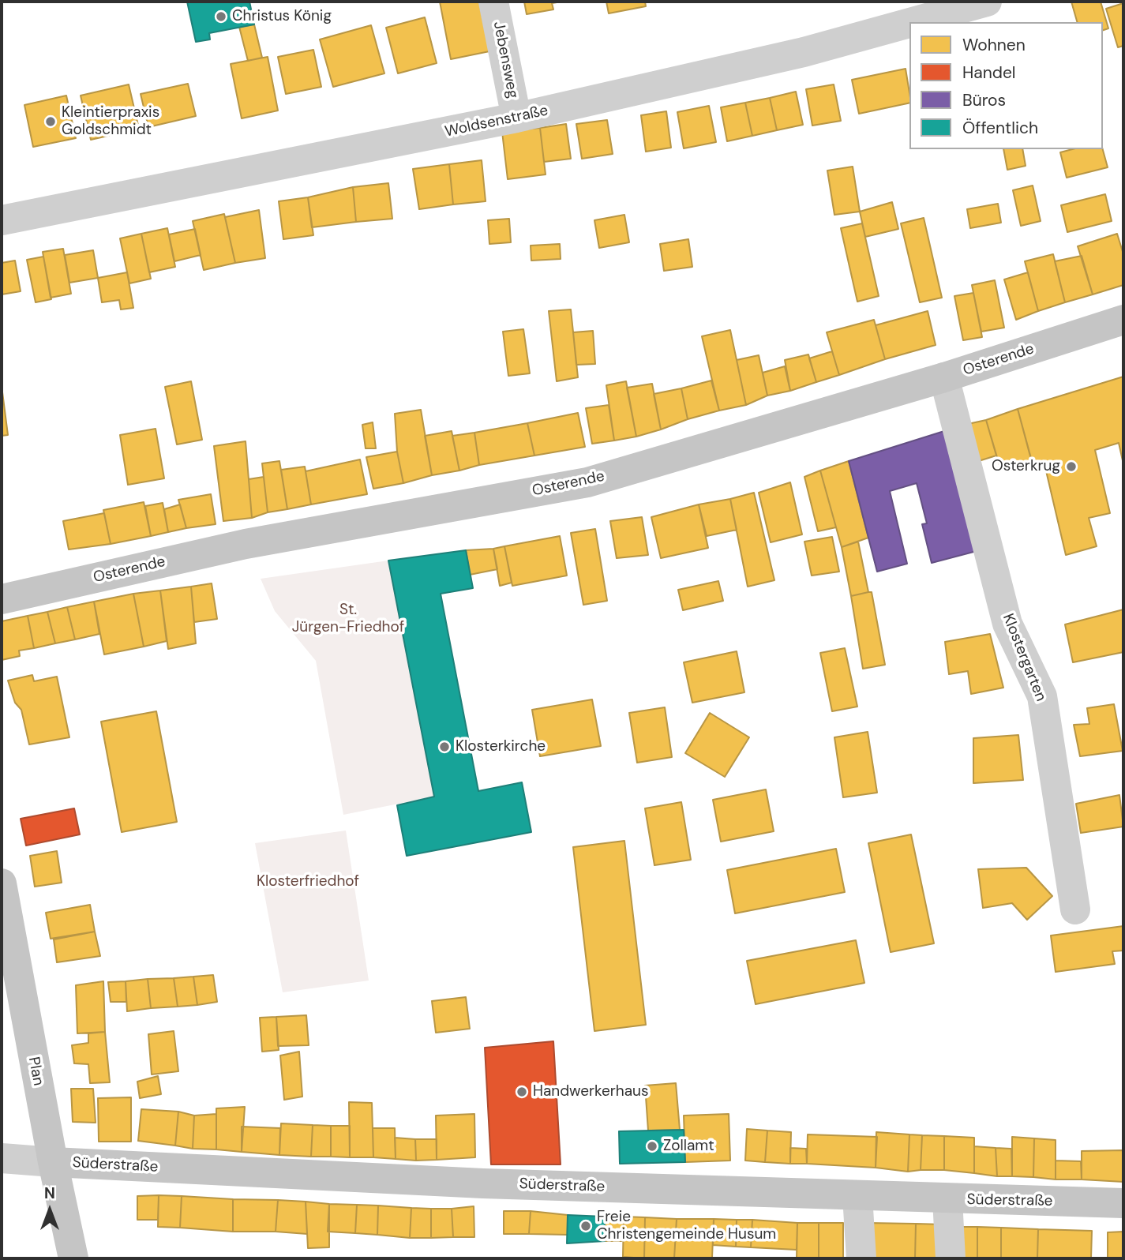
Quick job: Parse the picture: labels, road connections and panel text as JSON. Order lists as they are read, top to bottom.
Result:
{
  "streets": {
    "main road": ["Osterende", "Plan", "Süderstraße"],
    "street": ["Jebensweg", "Woldsenstraße", "Klostergarten"]
  },
  "crossings": [
    ["Jebensweg", "Woldsenstraße"],
    ["Osterende", "Klostergarten"],
    ["Plan", "Süderstraße"]
  ],
  "parks": ["St. Jürgen-Friedhof", "Klosterfriedhof"],
  "places": [
    "Christus König",
    "Kleintierpraxis Goldschmidt",
    "Osterkrug",
    "Klosterkirche",
    "Handwerkerhaus",
    "Zollamt",
    "Freie Christengemeinde Husum"
  ],
  "legend": [
    "Wohnen",
    "Handel",
    "Büros",
    "Öffentlich"
  ],
  "north": "top"
}
